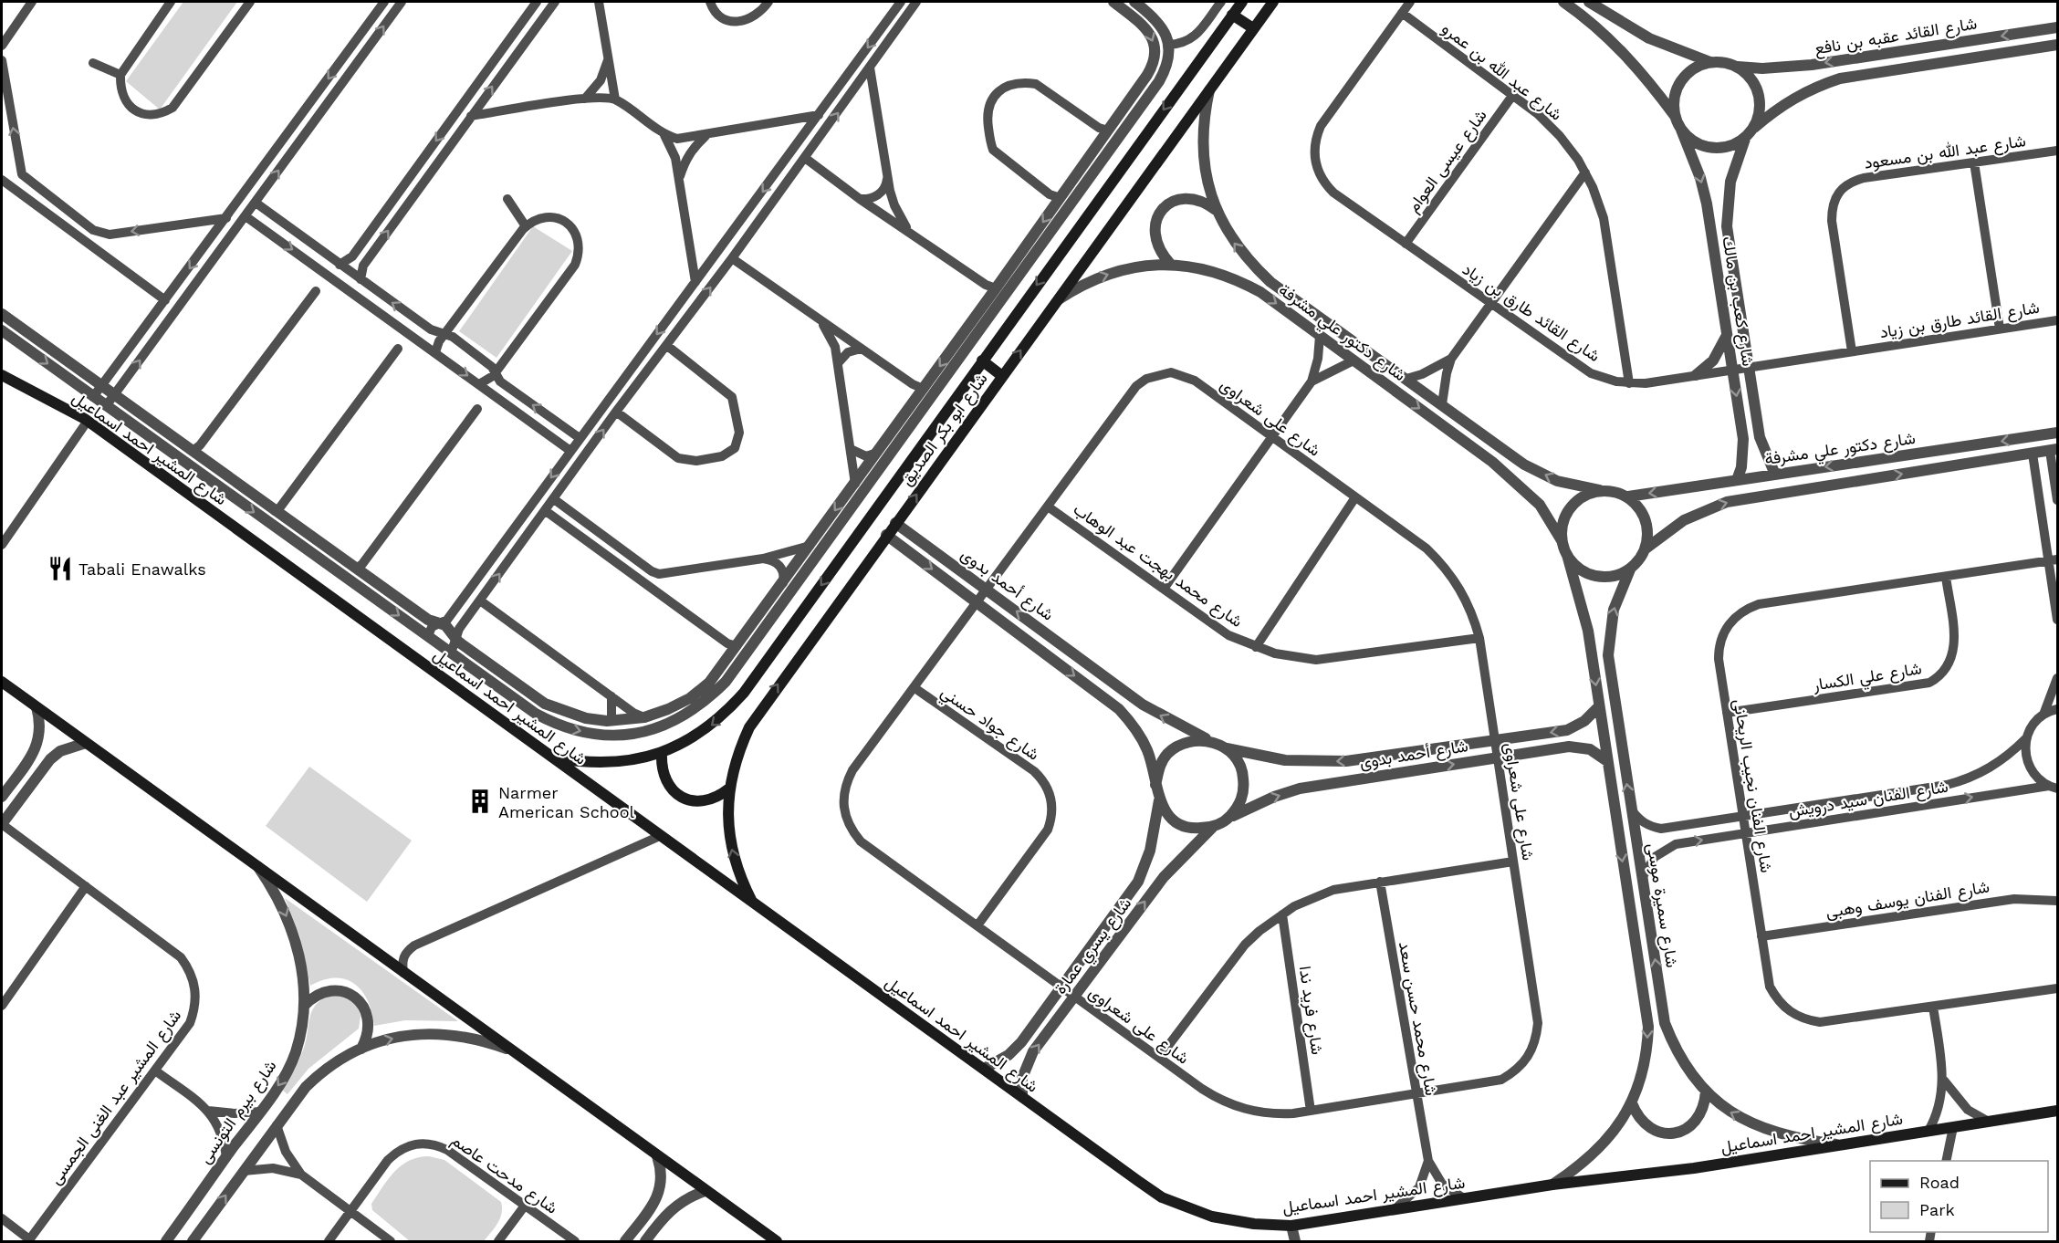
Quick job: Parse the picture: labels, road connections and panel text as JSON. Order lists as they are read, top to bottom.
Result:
{
  "streets": {
    "main road": ["شارع ابو بكر الصديق", "شارع المشير احمد اسماعيل"],
    "street": [
      "شارع القائد عقبه بن نافع",
      "شارع عبد الله بن عمرو",
      "شارع عبد الله بن مسعود",
      "شارع عيسى العوام",
      "شارع كعب بن مالك",
      "شارع القائد طارق بن زياد",
      "شارع دكتور علي مشرفة",
      "شارع على شعراوى",
      "شارع محمد بهجت عبد الوهاب",
      "شارع أحمد بدوى",
      "شارع علي الكسار",
      "شارع جواد حسني",
      "شارع الفنان نجيب الريحانى",
      "شارع الفنان سيد درويش",
      "شارع الفنان يوسف وهبى",
      "شارع سميرة موسى",
      "شارع يسري عمارة",
      "شارع فريد ندا",
      "شارع محمد حسن سعد",
      "شارع المشير عبد الغنى الجمسى",
      "شارع بيرم التونسى",
      "شارع مدحت عاصم"
    ]
  },
  "crossings": [
    ["شارع القائد عقبه بن نافع", "شارع كعب بن مالك"],
    ["شارع عبد الله بن عمرو", "شارع عيسى العوام"],
    ["شارع عبد الله بن عمرو", "شارع القائد طارق بن زياد"],
    ["شارع عبد الله بن مسعود", "شارع القائد طارق بن زياد"],
    ["شارع عيسى العوام", "شارع القائد طارق بن زياد"],
    ["شارع كعب بن مالك", "شارع القائد طارق بن زياد"],
    ["شارع كعب بن مالك", "شارع دكتور علي مشرفة"],
    ["شارع دكتور علي مشرفة", "شارع ابو بكر الصديق"],
    ["شارع دكتور علي مشرفة", "شارع سميرة موسى"],
    ["شارع على شعراوى", "شارع محمد بهجت عبد الوهاب"],
    ["شارع على شعراوى", "شارع أحمد بدوى"],
    ["شارع على شعراوى", "شارع جواد حسني"],
    ["شارع على شعراوى", "شارع يسري عمارة"],
    ["شارع على شعراوى", "شارع فريد ندا"],
    ["شارع على شعراوى", "شارع محمد حسن سعد"],
    ["شارع ابو بكر الصديق", "شارع المشير احمد اسماعيل"],
    ["شارع ابو بكر الصديق", "شارع أحمد بدوى"],
    ["شارع المشير احمد اسماعيل", "شارع سميرة موسى"],
    ["شارع المشير احمد اسماعيل", "شارع يسري عمارة"],
    ["شارع المشير احمد اسماعيل", "شارع محمد حسن سعد"],
    ["شارع أحمد بدوى", "شارع سميرة موسى"],
    ["شارع أحمد بدوى", "شارع يسري عمارة"],
    ["شارع علي الكسار", "شارع الفنان نجيب الريحانى"],
    ["شارع الفنان نجيب الريحانى", "شارع الفنان سيد درويش"],
    ["شارع الفنان نجيب الريحانى", "شارع الفنان يوسف وهبى"],
    ["شارع الفنان سيد درويش", "شارع سميرة موسى"]
  ],
  "one_way": ["شارع بيرم التونسى"],
  "places": {
    "restaurant": ["Tabali Enawalks"],
    "building": ["Narmer American School"]
  },
  "legend": ["Road", "Park"]
}
